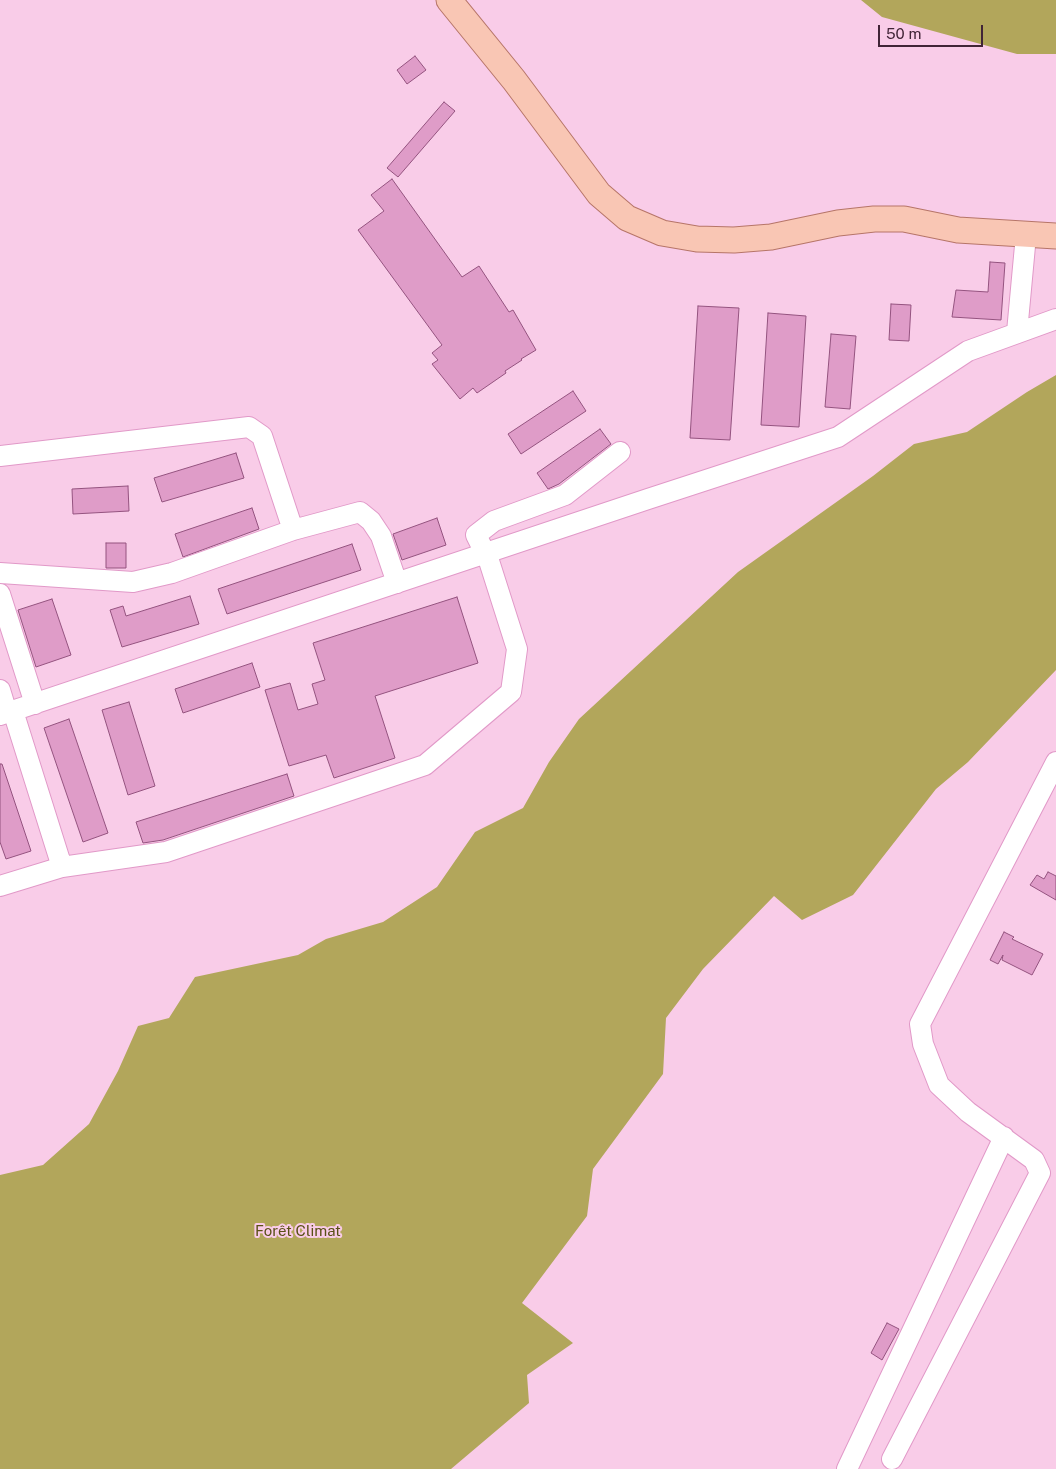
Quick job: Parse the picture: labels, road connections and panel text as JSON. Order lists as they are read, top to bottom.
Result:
{
  "parks": ["Forêt Climat"],
  "scale_bar": "50 m"
}
